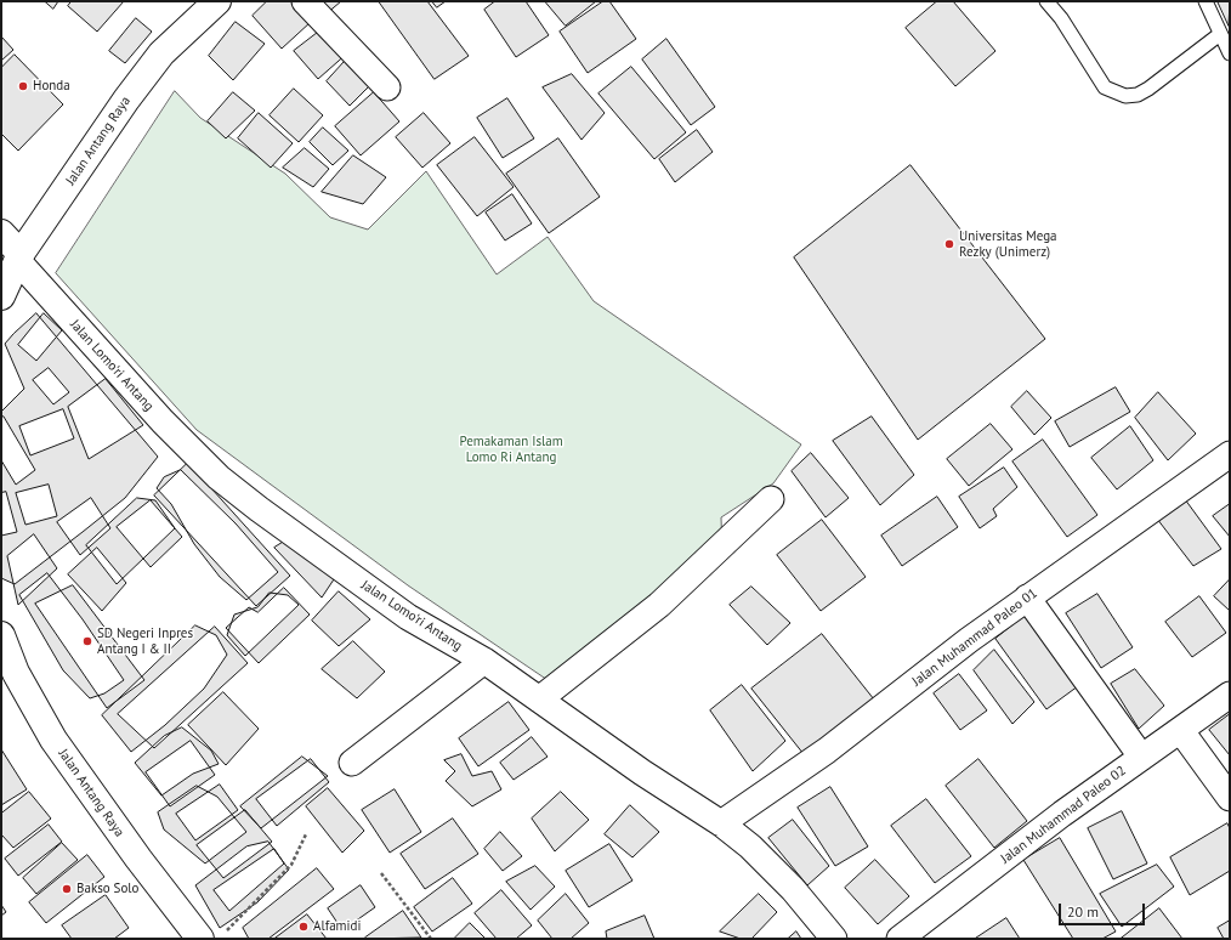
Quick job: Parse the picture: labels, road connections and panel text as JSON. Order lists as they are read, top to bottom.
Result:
{
  "streets": {
    "main road": ["Jalan Antang Raya"],
    "street": ["Jalan Lomo'ri Antang", "Jalan Muhammad Paleo 01", "Jalan Muhammad Paleo 02"]
  },
  "crossings": [
    ["Jalan Antang Raya", "Jalan Lomo'ri Antang"],
    ["Jalan Lomo'ri Antang", "Jalan Muhammad Paleo 01"]
  ],
  "parks": ["Pemakaman Islam Lomo Ri Antang"],
  "places": [
    "Honda",
    "Universitas Mega Rezky (Unimerz)",
    "SD Negeri Inpres Antang I & II",
    "Bakso Solo",
    "Alfamidi"
  ],
  "scale_bar": "20 m"
}
